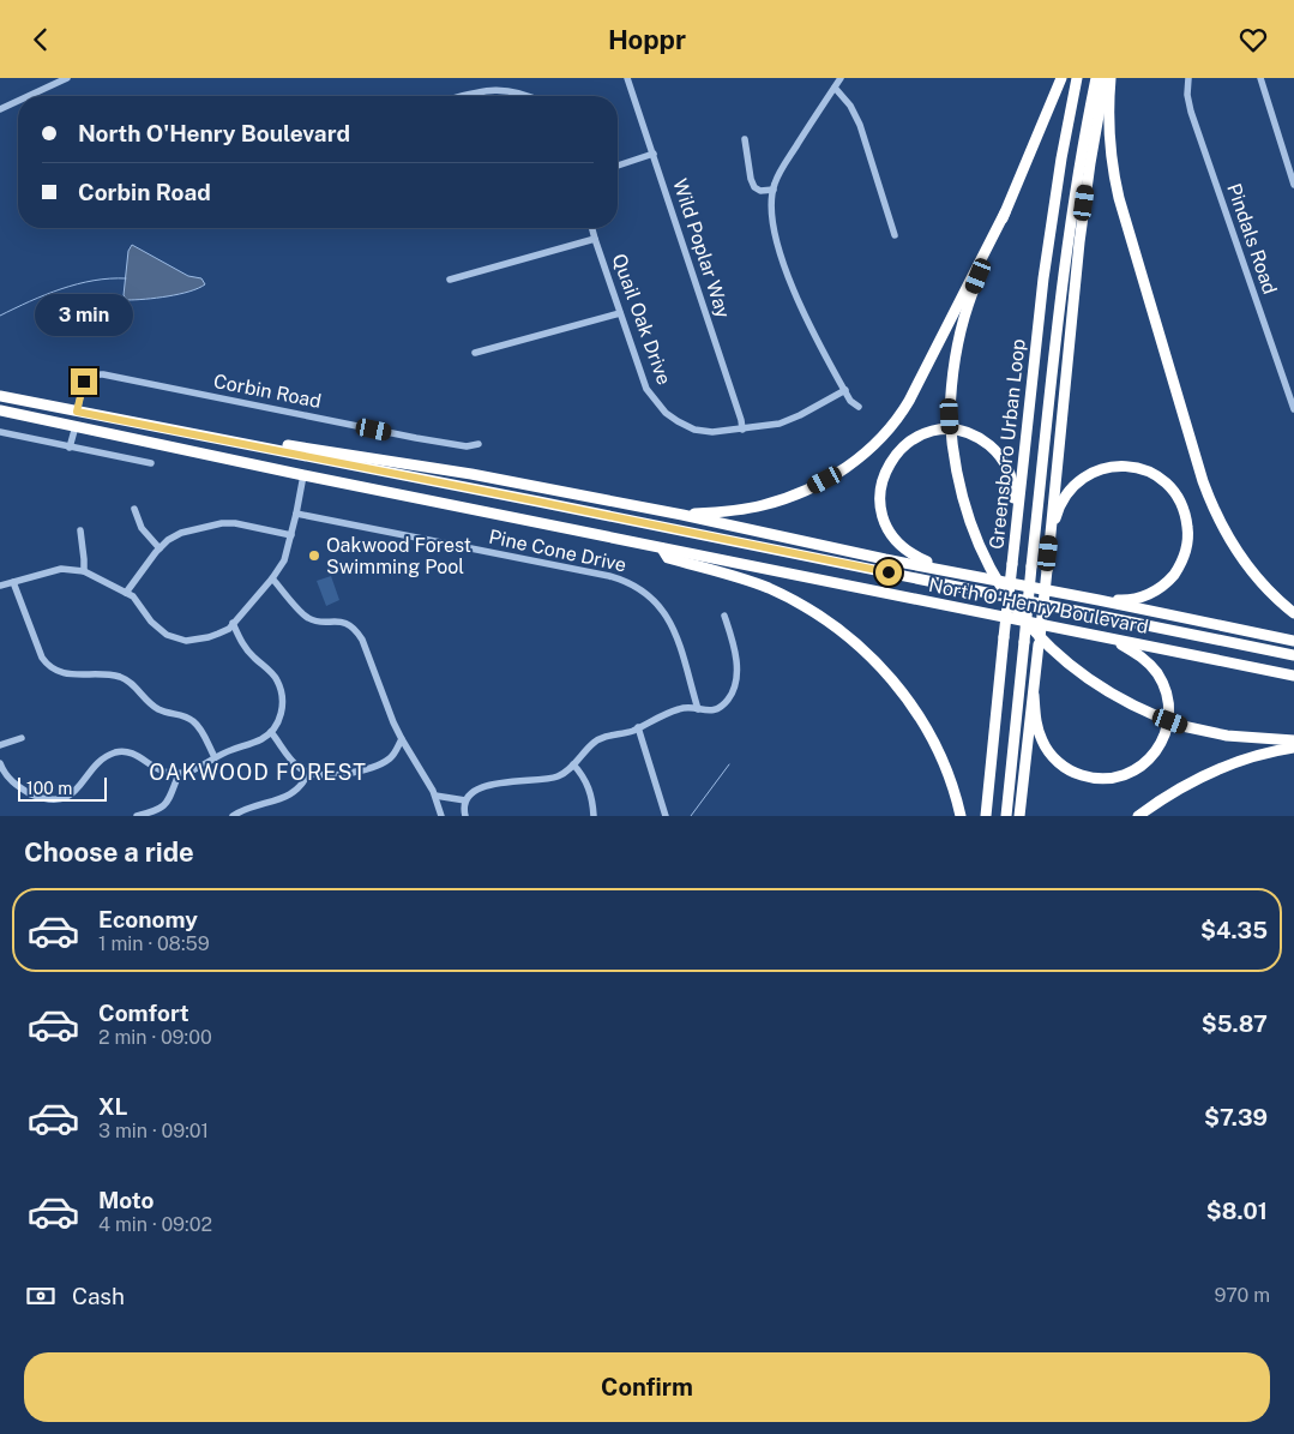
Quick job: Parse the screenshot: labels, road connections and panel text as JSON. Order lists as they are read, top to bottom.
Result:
{
  "streets": {
    "highway": ["Greensboro Urban Loop", "North O'Henry Boulevard"],
    "street": [
      "Pindals Road",
      "Wild Poplar Way",
      "Quail Oak Drive",
      "Corbin Road",
      "Pine Cone Drive"
    ]
  },
  "crossings": [
    ["Wild Poplar Way", "Quail Oak Drive"],
    ["Corbin Road", "North O'Henry Boulevard"]
  ],
  "districts": ["OAKWOOD FOREST"],
  "places": ["Oakwood Forest Swimming Pool"],
  "scale_bar": "100 m",
  "page": {
    "header": "Hoppr",
    "banner": ["North O'Henry Boulevard", "Corbin Road"],
    "bubble": "3 min",
    "scale": "100 m",
    "heading": "Choose a ride",
    "list": [
      {
        "name": "Economy",
        "note": "1 min · 08:59",
        "value": "$4.35"
      },
      {
        "name": "Comfort",
        "note": "2 min · 09:00",
        "value": "$5.87"
      },
      {
        "name": "XL",
        "note": "3 min · 09:01",
        "value": "$7.39"
      },
      {
        "name": "Moto",
        "note": "4 min · 09:02",
        "value": "$8.01"
      }
    ],
    "pay": ["Cash", "970 m"],
    "buttons": "Confirm"
  }
}
